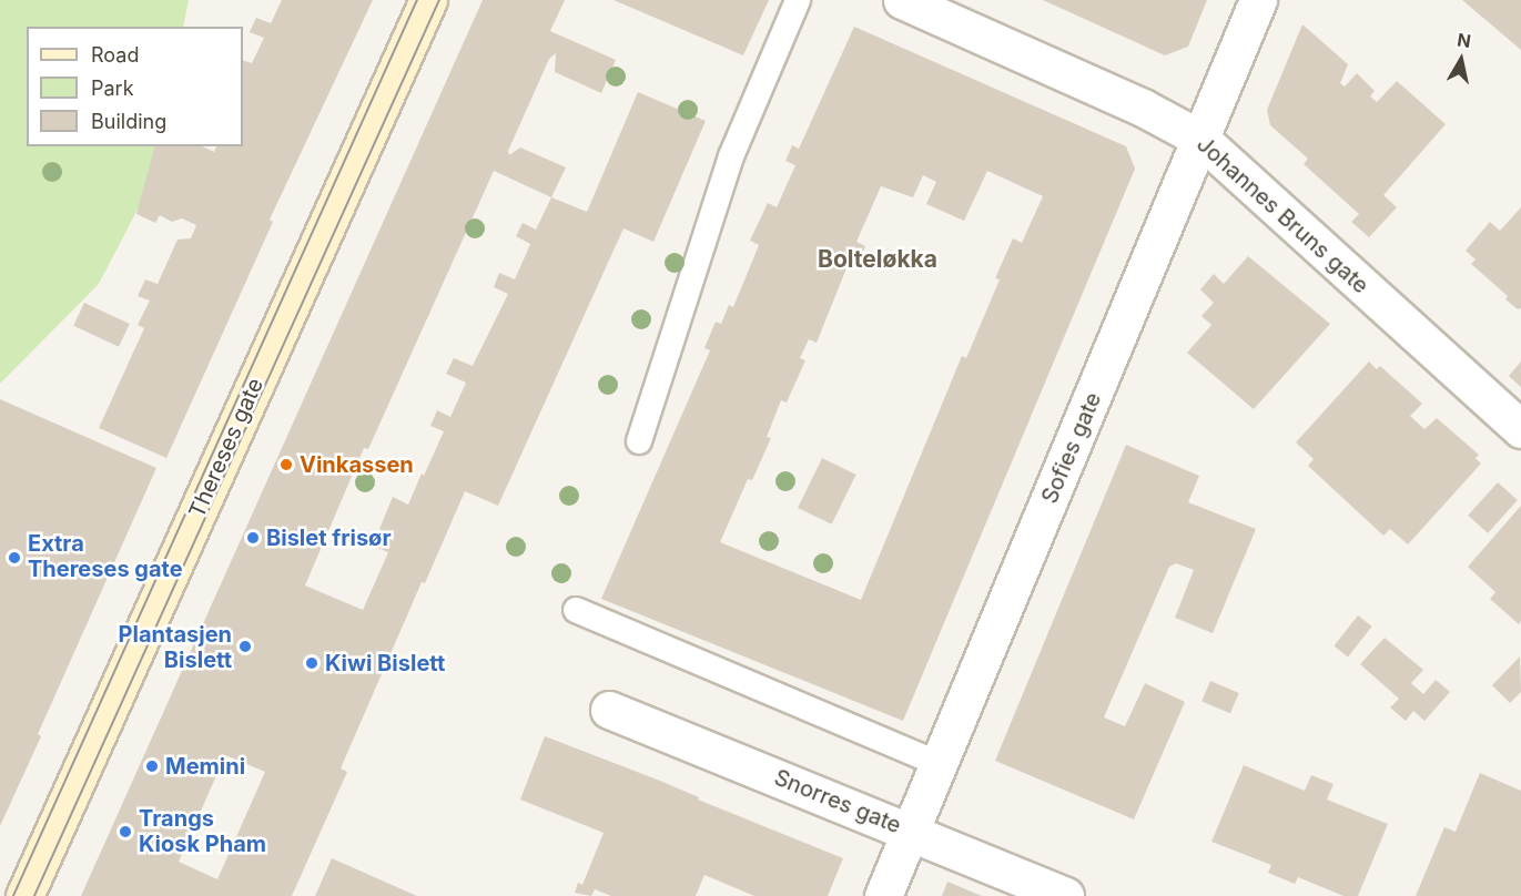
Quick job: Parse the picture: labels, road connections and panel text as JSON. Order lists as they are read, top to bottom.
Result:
{
  "streets": {
    "main road": ["Thereses gate"],
    "street": ["Johannes Bruns gate", "Sofies gate", "Snorres gate"]
  },
  "crossings": [
    ["Johannes Bruns gate", "Sofies gate"],
    ["Sofies gate", "Snorres gate"]
  ],
  "districts": ["Bolteløkka"],
  "places": [
    "Vinkassen",
    "Bislet frisør",
    "Extra Thereses gate",
    "Plantasjen Bislett",
    "Kiwi Bislett",
    "Memini",
    "Trangs Kiosk Pham"
  ],
  "legend": ["Road", "Park", "Building"],
  "north": "top"
}
